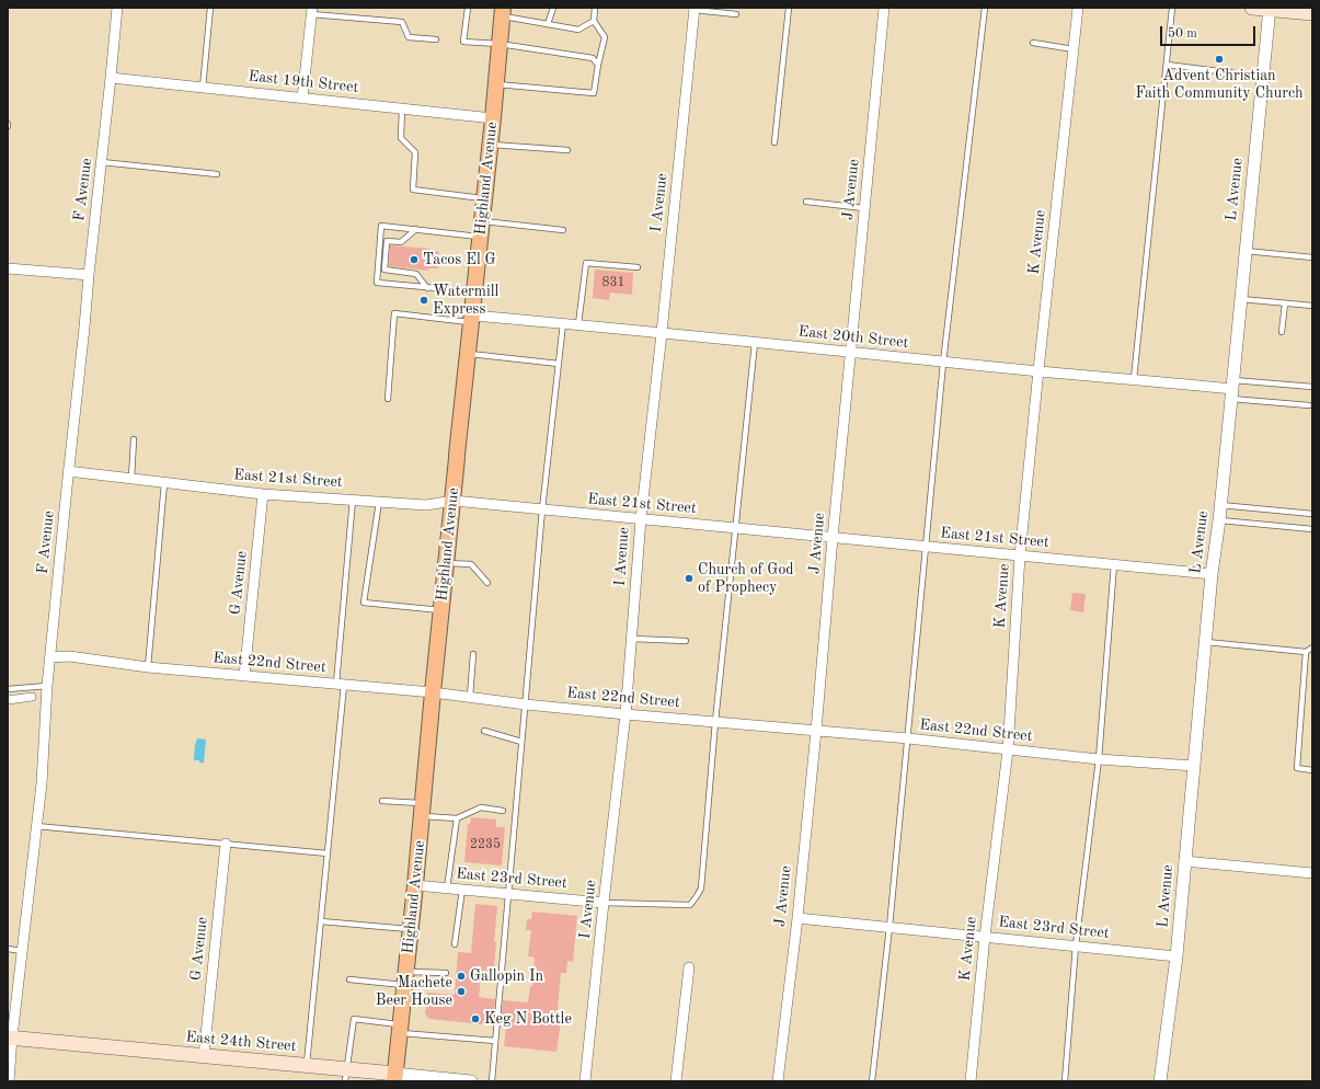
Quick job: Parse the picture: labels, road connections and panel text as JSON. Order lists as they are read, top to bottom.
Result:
{
  "streets": {
    "main road": ["Highland Avenue", "East 24th Street"],
    "street": [
      "East 19th Street",
      "F Avenue",
      "J Avenue",
      "L Avenue",
      "I Avenue",
      "K Avenue",
      "East 20th Street",
      "East 21st Street",
      "G Avenue",
      "East 22nd Street",
      "East 23rd Street"
    ]
  },
  "crossings": [
    ["East 19th Street", "Highland Avenue"],
    ["East 19th Street", "F Avenue"],
    ["Highland Avenue", "East 20th Street"],
    ["Highland Avenue", "East 21st Street"],
    ["Highland Avenue", "East 22nd Street"],
    ["Highland Avenue", "East 23rd Street"],
    ["Highland Avenue", "East 24th Street"],
    ["F Avenue", "East 21st Street"],
    ["F Avenue", "East 22nd Street"],
    ["F Avenue", "East 24th Street"],
    ["J Avenue", "East 20th Street"],
    ["J Avenue", "East 21st Street"],
    ["J Avenue", "East 22nd Street"],
    ["J Avenue", "East 23rd Street"],
    ["L Avenue", "East 20th Street"],
    ["L Avenue", "East 21st Street"],
    ["L Avenue", "East 22nd Street"],
    ["L Avenue", "East 23rd Street"],
    ["I Avenue", "East 20th Street"],
    ["I Avenue", "East 21st Street"],
    ["I Avenue", "East 22nd Street"],
    ["I Avenue", "East 23rd Street"],
    ["K Avenue", "East 20th Street"],
    ["K Avenue", "East 21st Street"],
    ["K Avenue", "East 22nd Street"],
    ["K Avenue", "East 23rd Street"],
    ["East 21st Street", "G Avenue"],
    ["G Avenue", "East 22nd Street"],
    ["G Avenue", "East 24th Street"]
  ],
  "places": [
    "Advent Christian Faith Community Church",
    "Tacos El G",
    "Watermill Express",
    "Church of God of Prophecy",
    "Gallopin In",
    "Machete Beer House",
    "Keg N Bottle"
  ],
  "house_numbers": ["831", "2235"],
  "scale_bar": "50 m"
}
